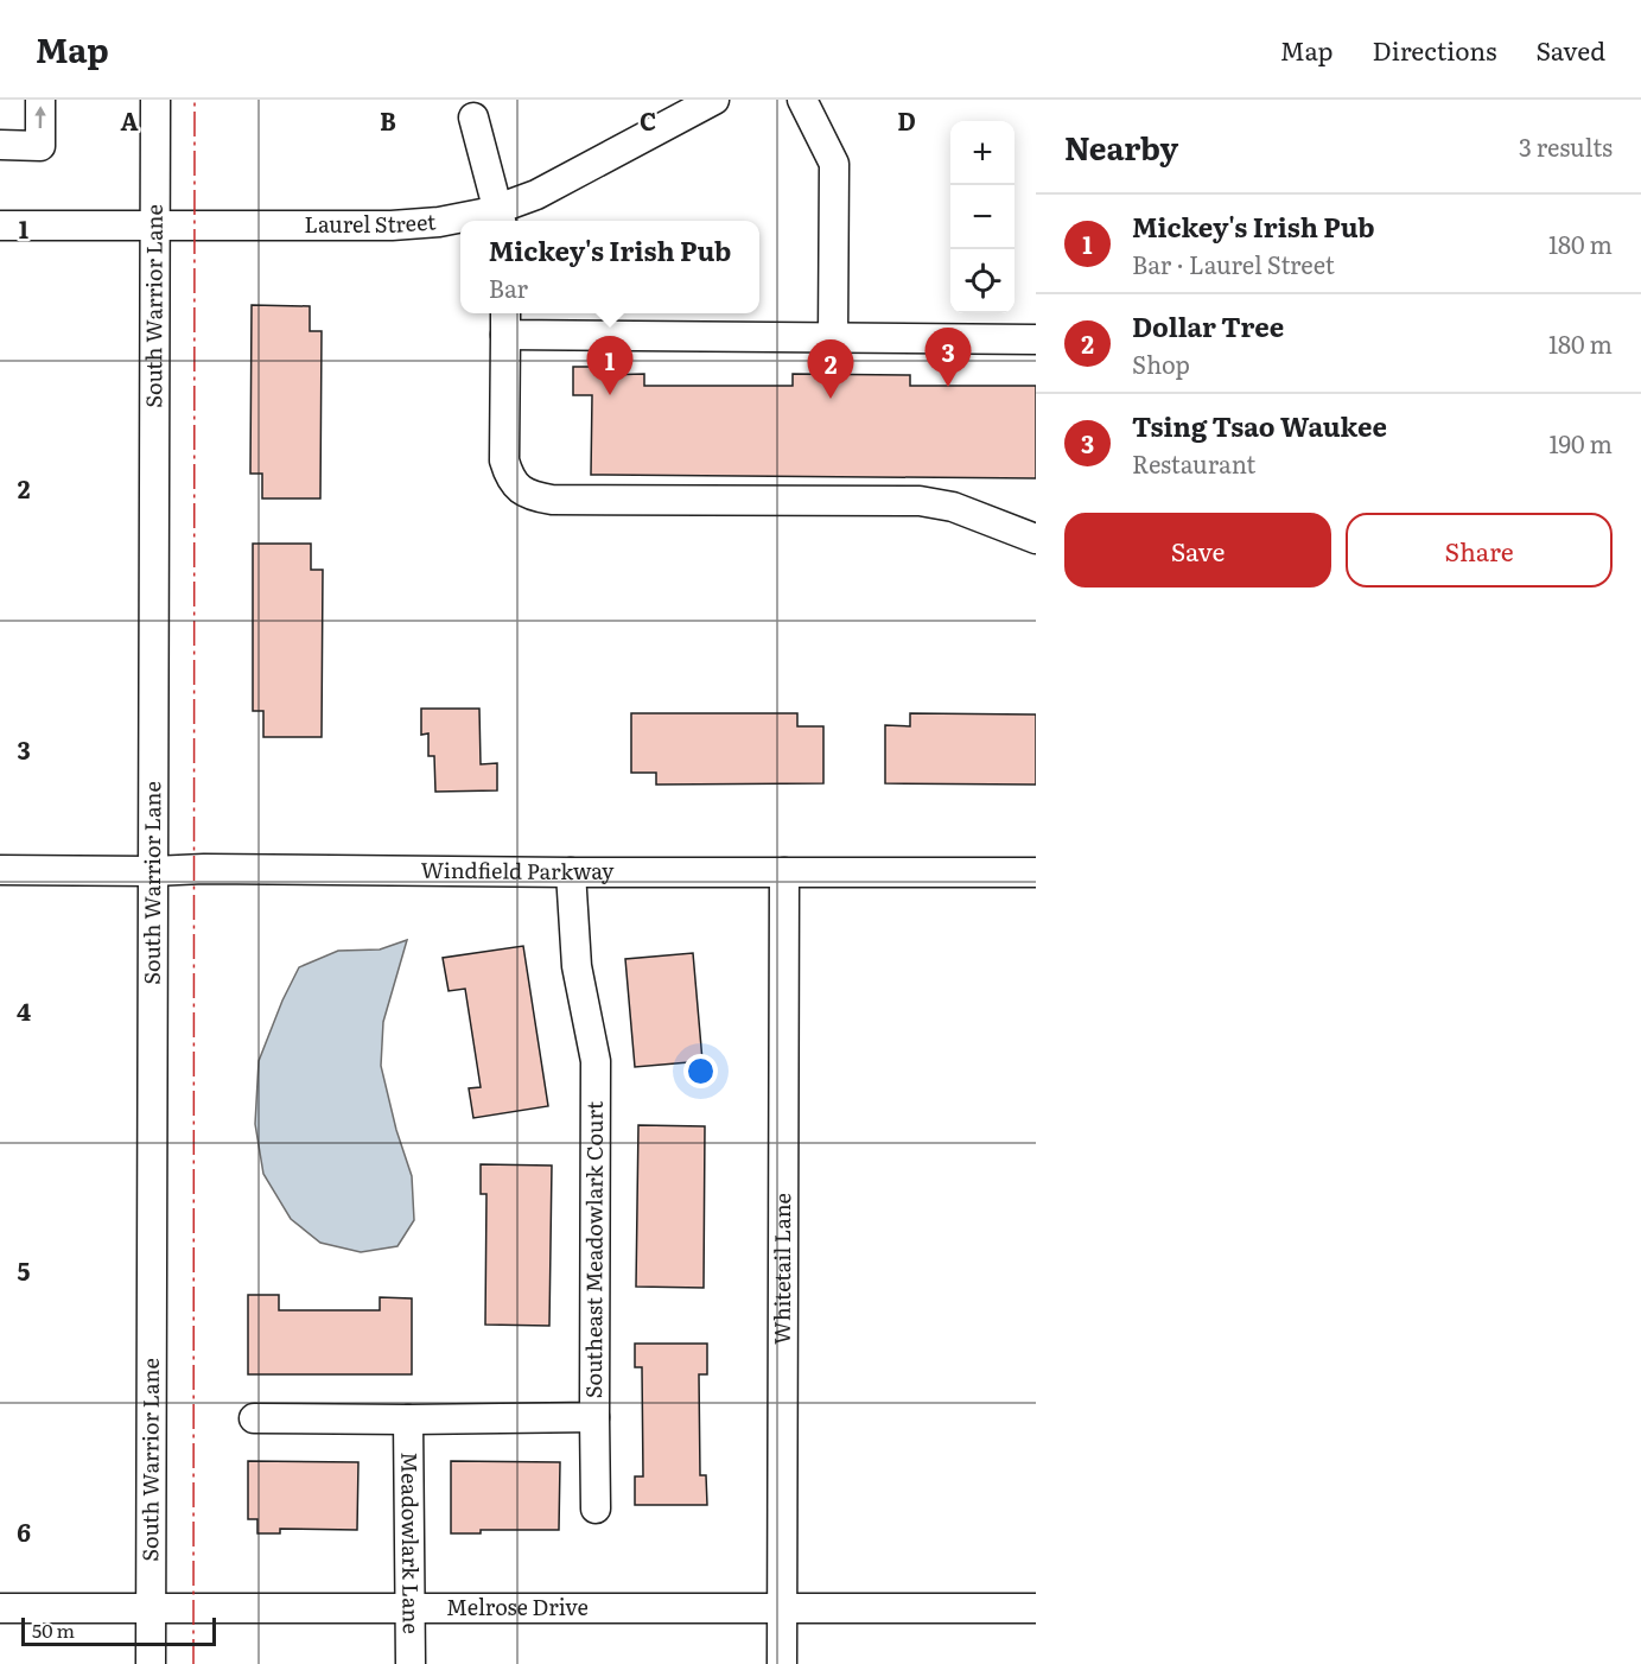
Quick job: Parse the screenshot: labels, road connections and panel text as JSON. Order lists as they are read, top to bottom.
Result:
{
  "streets": {
    "street": [
      "Laurel Street",
      "South Warrior Lane",
      "Windfield Parkway",
      "Southeast Meadowlark Court",
      "Whitetail Lane",
      "Meadowlark Lane",
      "Melrose Drive"
    ]
  },
  "crossings": [
    ["Laurel Street", "South Warrior Lane"],
    ["South Warrior Lane", "Windfield Parkway"],
    ["South Warrior Lane", "Melrose Drive"],
    ["Windfield Parkway", "Southeast Meadowlark Court"],
    ["Windfield Parkway", "Whitetail Lane"],
    ["Southeast Meadowlark Court", "Meadowlark Lane"],
    ["Whitetail Lane", "Melrose Drive"],
    ["Meadowlark Lane", "Melrose Drive"]
  ],
  "scale_bar": "50 m",
  "page": {
    "header": "Map",
    "nav": ["Map", "Directions", "Saved"],
    "heading": ["Nearby", "3 results"],
    "map_buttons": ["+", "−"],
    "list": [
      {
        "mark": "1",
        "name": "Mickey's Irish Pub",
        "note": "Bar · Laurel Street",
        "value": "180 m"
      },
      {
        "mark": "2",
        "name": "Dollar Tree",
        "note": "Shop",
        "value": "180 m"
      },
      {
        "mark": "3",
        "name": "Tsing Tsao Waukee",
        "note": "Restaurant",
        "value": "190 m"
      }
    ],
    "popup": ["Mickey's Irish Pub", "Bar"],
    "pins": ["3", "1", "2"],
    "buttons": ["Save", "Share"],
    "scale": "50 m"
  },
  "grid": {
    "columns": [
      "A",
      "B",
      "C",
      "D"
    ],
    "rows": [
      "1",
      "2",
      "3",
      "4",
      "5",
      "6"
    ]
  }
}
